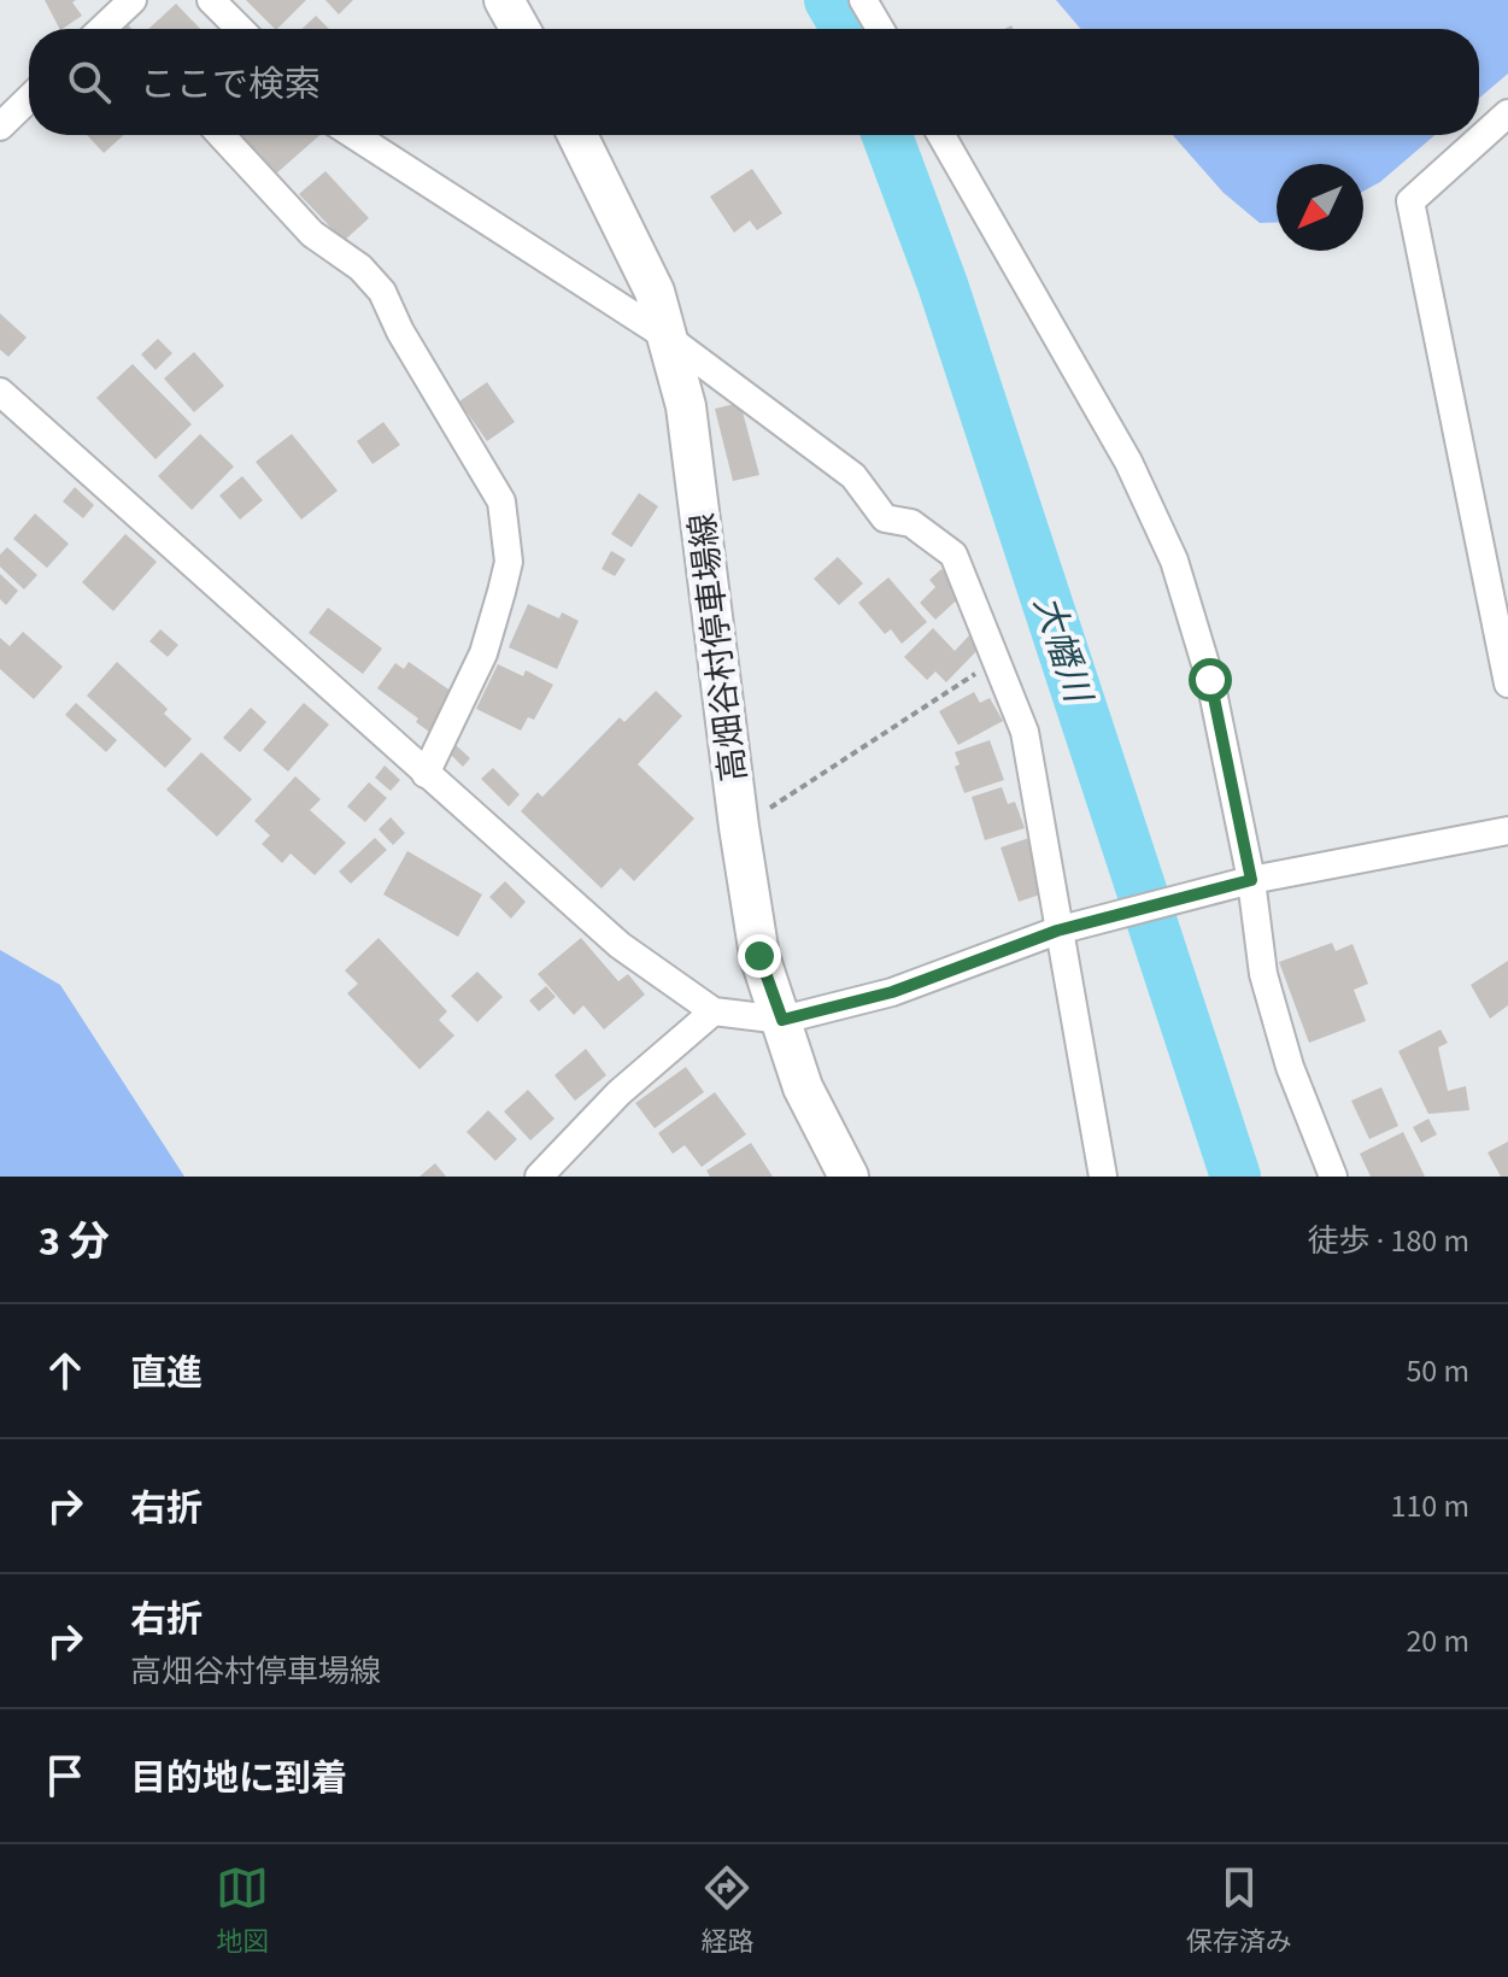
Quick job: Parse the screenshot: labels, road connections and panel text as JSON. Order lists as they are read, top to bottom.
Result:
{
  "streets": {
    "main road": ["高畑谷村停車場線"]
  },
  "water": ["大幡川"],
  "north": "bottom left",
  "page": {
    "search": "ここで検索",
    "heading": ["3 分", "徒歩 · 180 m"],
    "list": [
      ["直進", "50 m"],
      ["右折", "110 m"],
      ["右折", "高畑谷村停車場線", "20 m"],
      "目的地に到着"
    ],
    "nav": ["地図", "経路", "保存済み"]
  }
}
